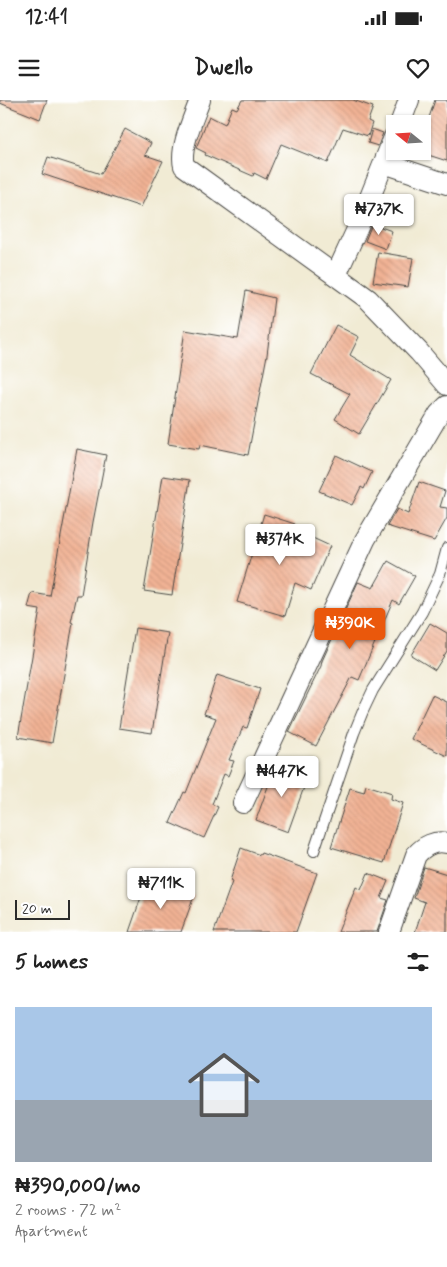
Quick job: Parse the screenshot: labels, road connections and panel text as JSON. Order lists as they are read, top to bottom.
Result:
{
  "scale_bar": "20 m",
  "north": "left",
  "page": {
    "status": "12:41",
    "header": "Dwello",
    "price": [
      "₦737K",
      "₦374K",
      "₦390K",
      "₦447K",
      "₦711K"
    ],
    "scale": "20 m",
    "heading": "5 homes",
    "list": [
      {
        "name": "₦390,000/mo",
        "note": "2 rooms · 72 m² · Apartment"
      }
    ]
  }
}
